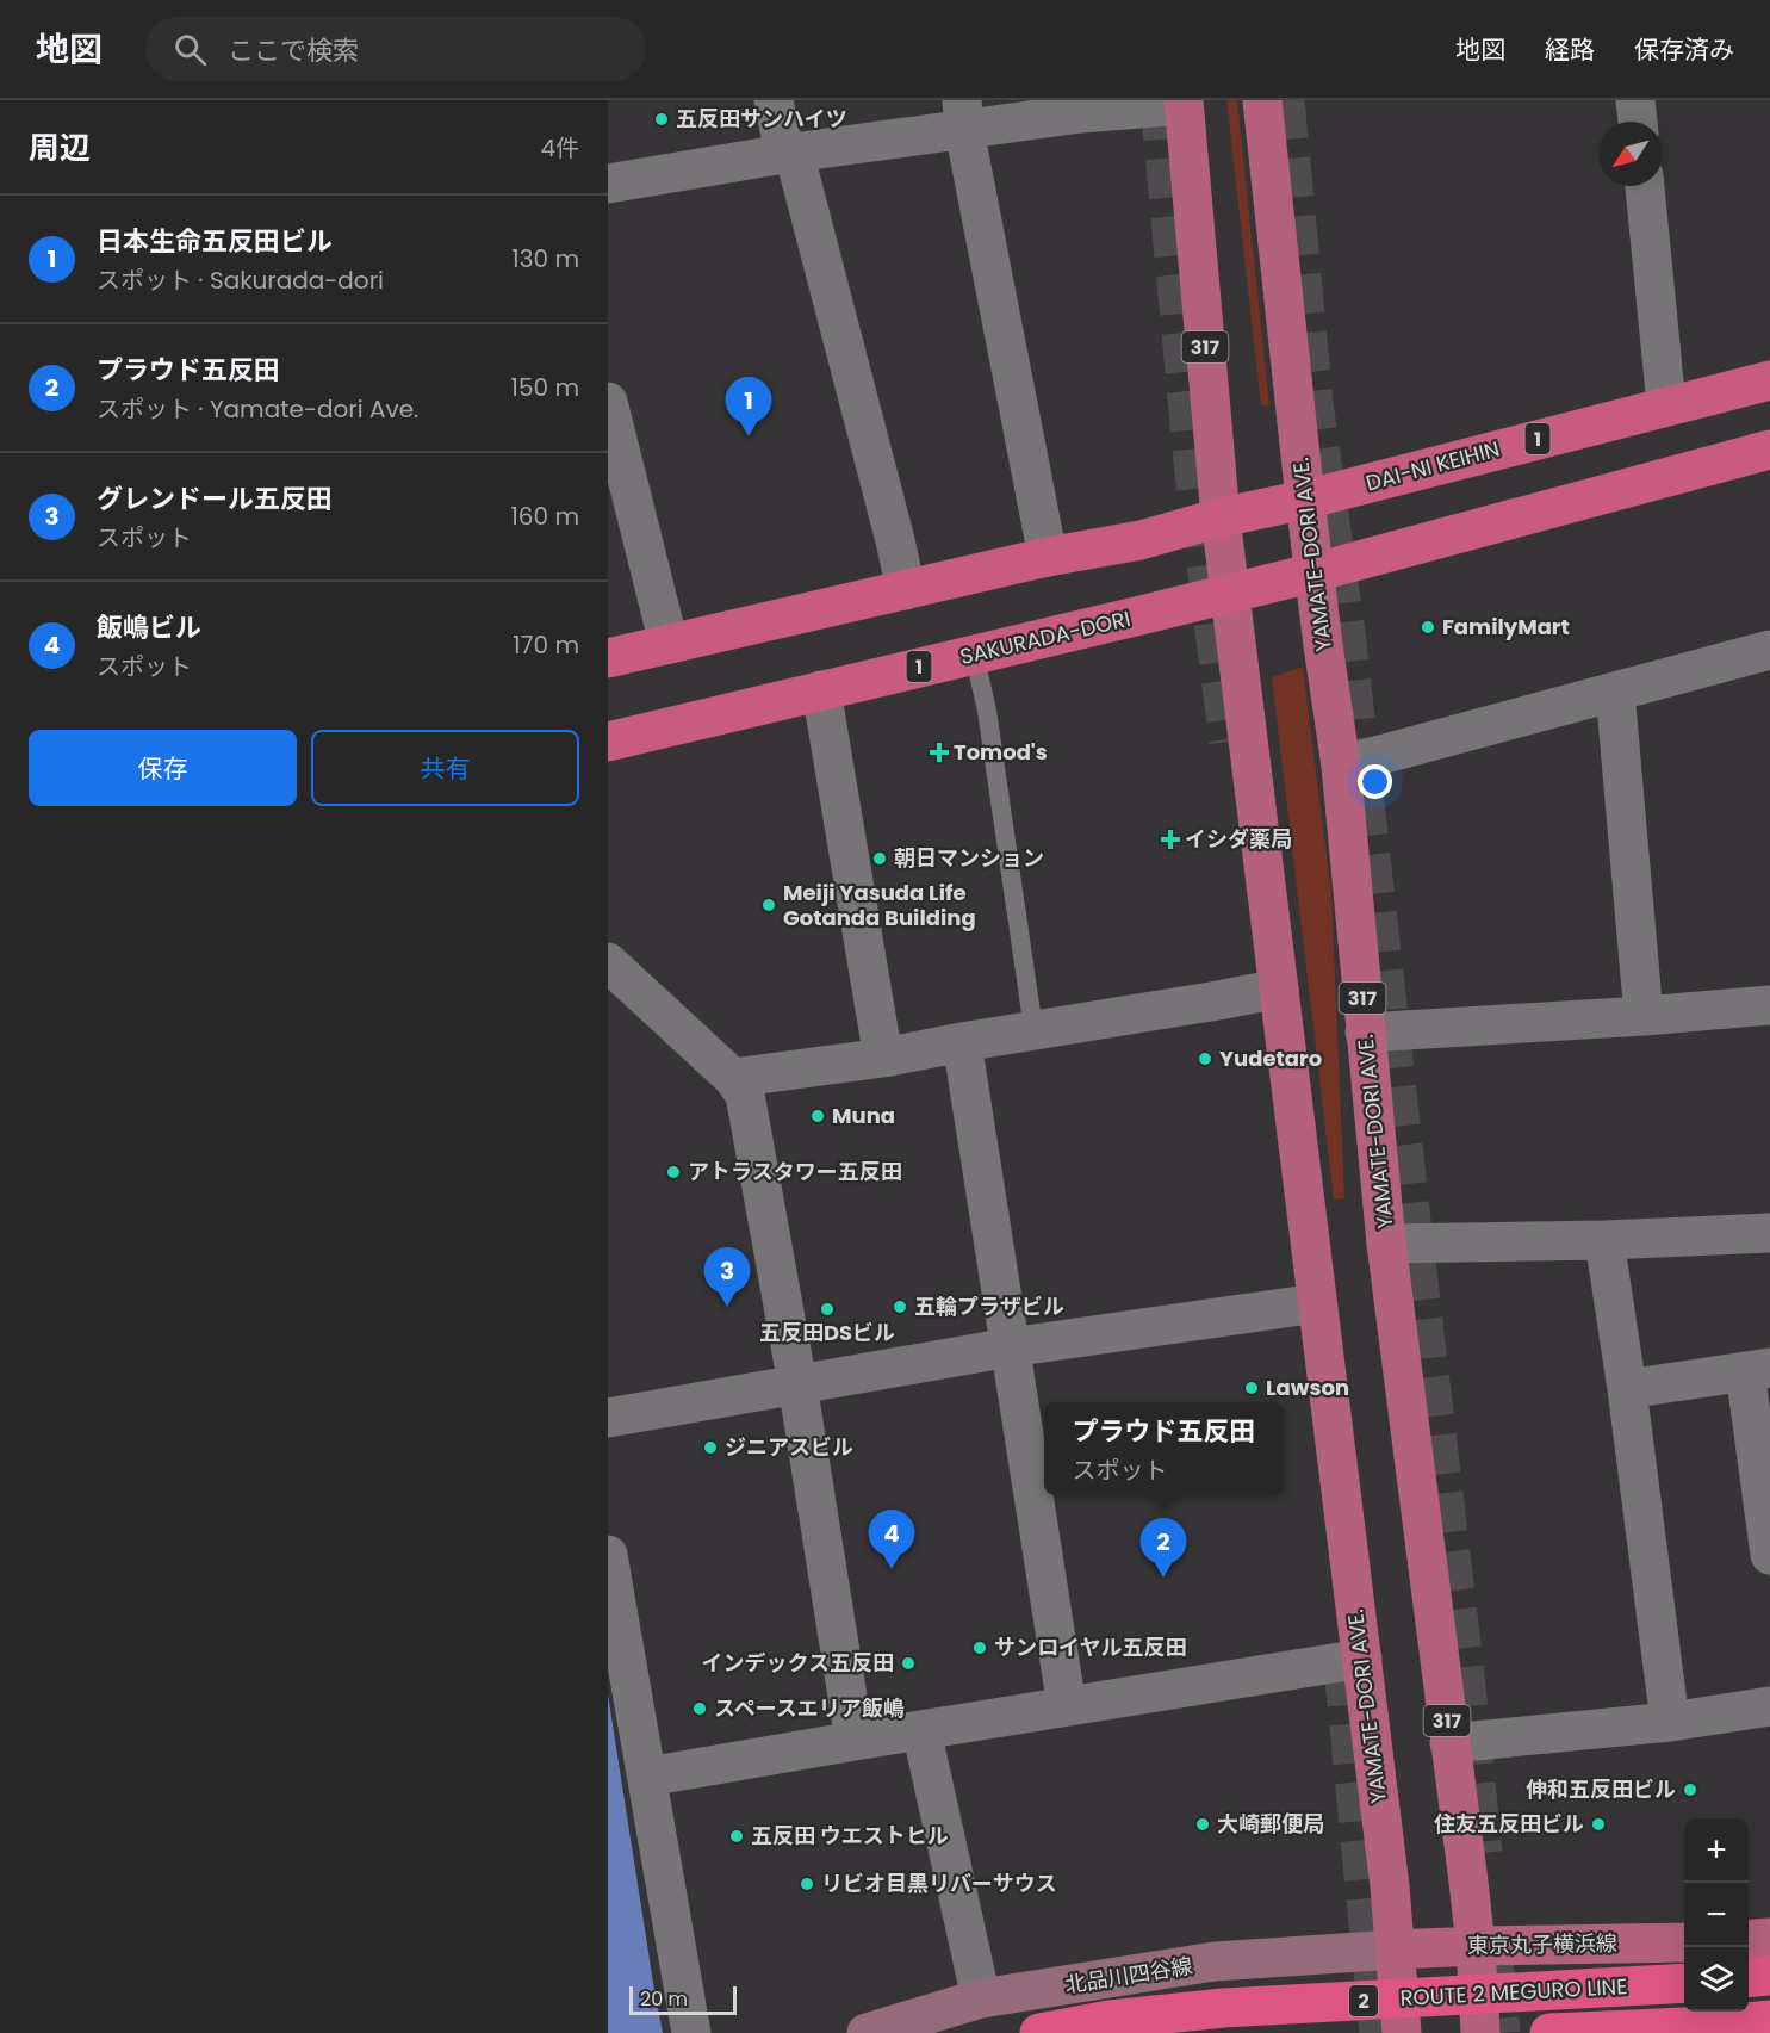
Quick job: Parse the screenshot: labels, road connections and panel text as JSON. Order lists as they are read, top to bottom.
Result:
{
  "streets": {
    "highway": [
      "1",
      "DAI-NI KEIHIN",
      "SAKURADA-DORI",
      "ROUTE 2 MEGURO LINE",
      "2"
    ],
    "main road": [
      "317",
      "YAMATE-DORI AVE.",
      "東京丸子横浜線",
      "北品川四谷線"
    ]
  },
  "crossings": [
    ["1", "DAI-NI KEIHIN"],
    ["1", "YAMATE-DORI AVE."],
    ["1", "SAKURADA-DORI"],
    ["DAI-NI KEIHIN", "YAMATE-DORI AVE."],
    ["YAMATE-DORI AVE.", "SAKURADA-DORI"],
    ["YAMATE-DORI AVE.", "東京丸子横浜線"],
    ["YAMATE-DORI AVE.", "北品川四谷線"],
    ["東京丸子横浜線", "北品川四谷線"]
  ],
  "places": {
    "other": [
      "五反田サンハイツ",
      "FamilyMart",
      "朝日マンション",
      "Meiji Yasuda Life Gotanda Building",
      "Yudetaro",
      "Muna",
      "アトラスタワー五反田",
      "五輪プラザビル",
      "五反田DSビル",
      "Lawson",
      "ジニアスビル",
      "サンロイヤル五反田",
      "インデックス五反田",
      "スペースエリア飯嶋",
      "伸和五反田ビル",
      "大崎郵便局",
      "住友五反田ビル",
      "五反田 ウエストヒル",
      "リビオ目黒リバーサウス"
    ],
    "health": ["Tomod's", "イシダ薬局"]
  },
  "scale_bar": "20 m",
  "north": "bottom left",
  "page": {
    "header": "地図",
    "search": "ここで検索",
    "nav": ["地図", "経路", "保存済み"],
    "heading": ["周辺", "4件"],
    "list": [
      {
        "mark": "1",
        "name": "日本生命五反田ビル",
        "note": "スポット · Sakurada-dori",
        "value": "130 m"
      },
      {
        "mark": "2",
        "name": "プラウド五反田",
        "note": "スポット · Yamate-dori Ave.",
        "value": "150 m"
      },
      {
        "mark": "3",
        "name": "グレンドール五反田",
        "note": "スポット",
        "value": "160 m"
      },
      {
        "mark": "4",
        "name": "飯嶋ビル",
        "note": "スポット",
        "value": "170 m"
      }
    ],
    "pins": [
      "1",
      "3",
      "4",
      "2"
    ],
    "buttons": ["保存", "共有"],
    "popup": ["プラウド五反田", "スポット"],
    "map_buttons": ["+", "−"],
    "scale": "20 m"
  }
}
